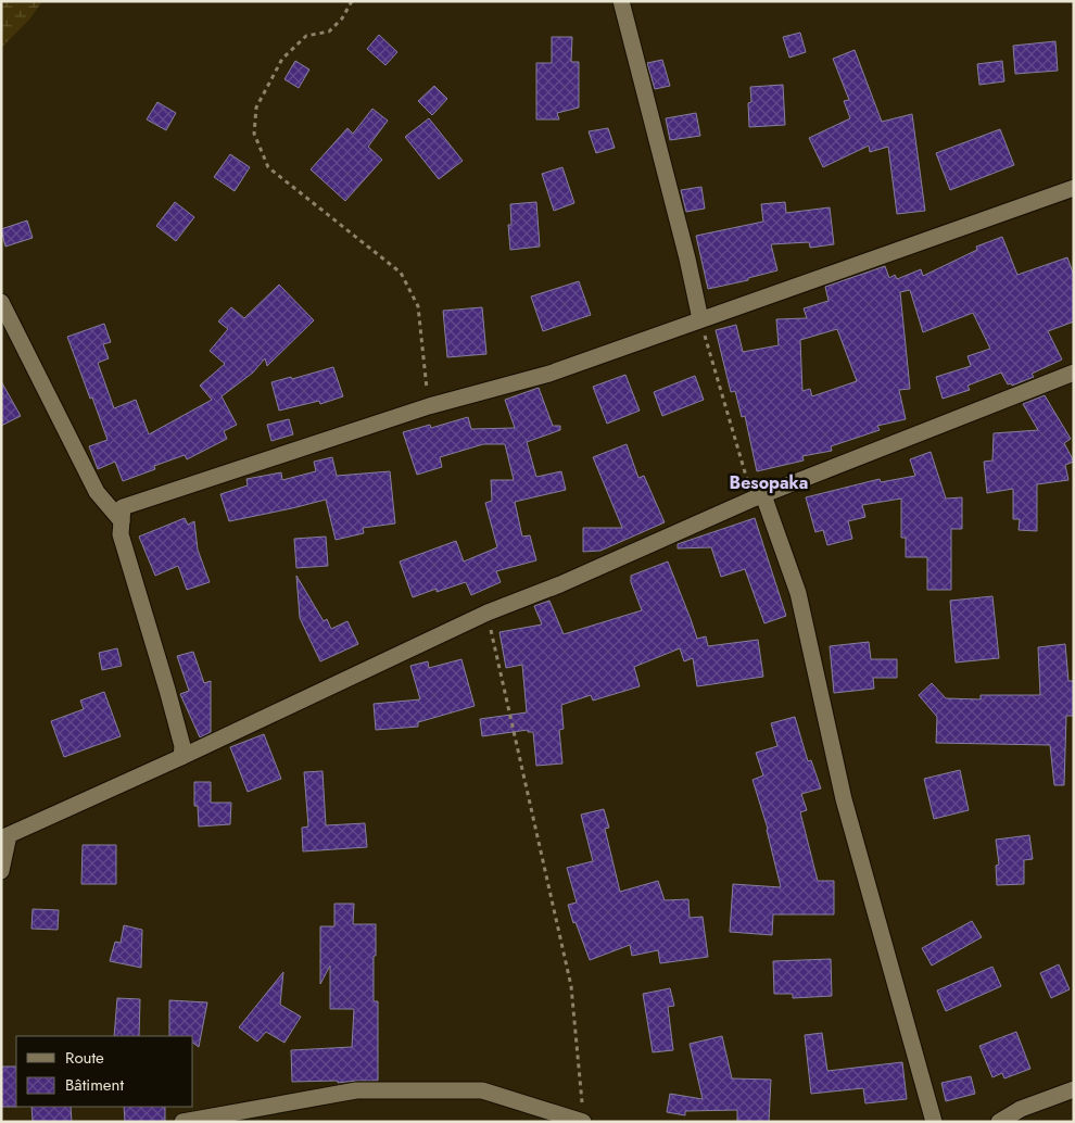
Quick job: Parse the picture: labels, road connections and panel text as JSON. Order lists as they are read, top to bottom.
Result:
{
  "districts": ["Besopaka"],
  "legend": ["Route", "Bâtiment"]
}
